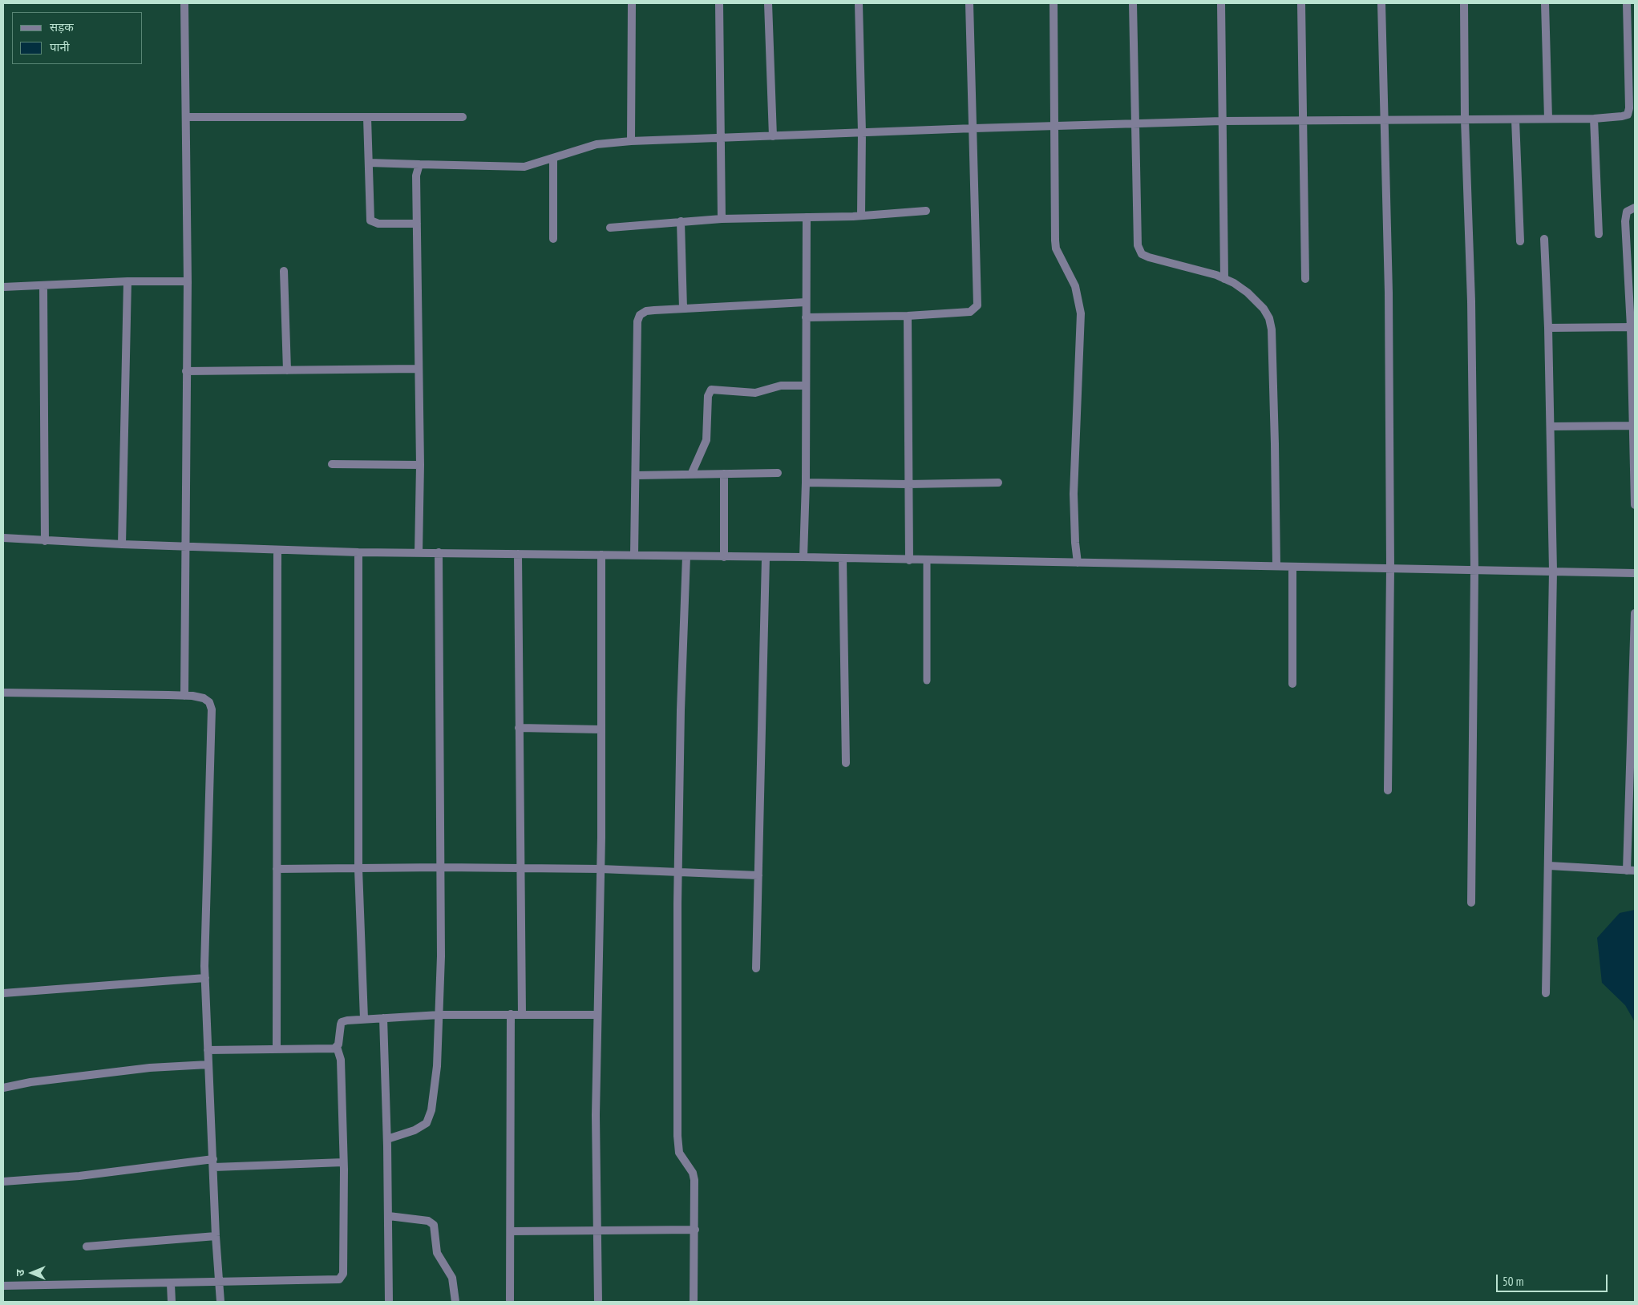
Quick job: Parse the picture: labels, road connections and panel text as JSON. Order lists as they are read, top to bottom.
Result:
{
  "legend": ["सड़क", "पानी"],
  "scale_bar": "50 m",
  "north": "left"
}
